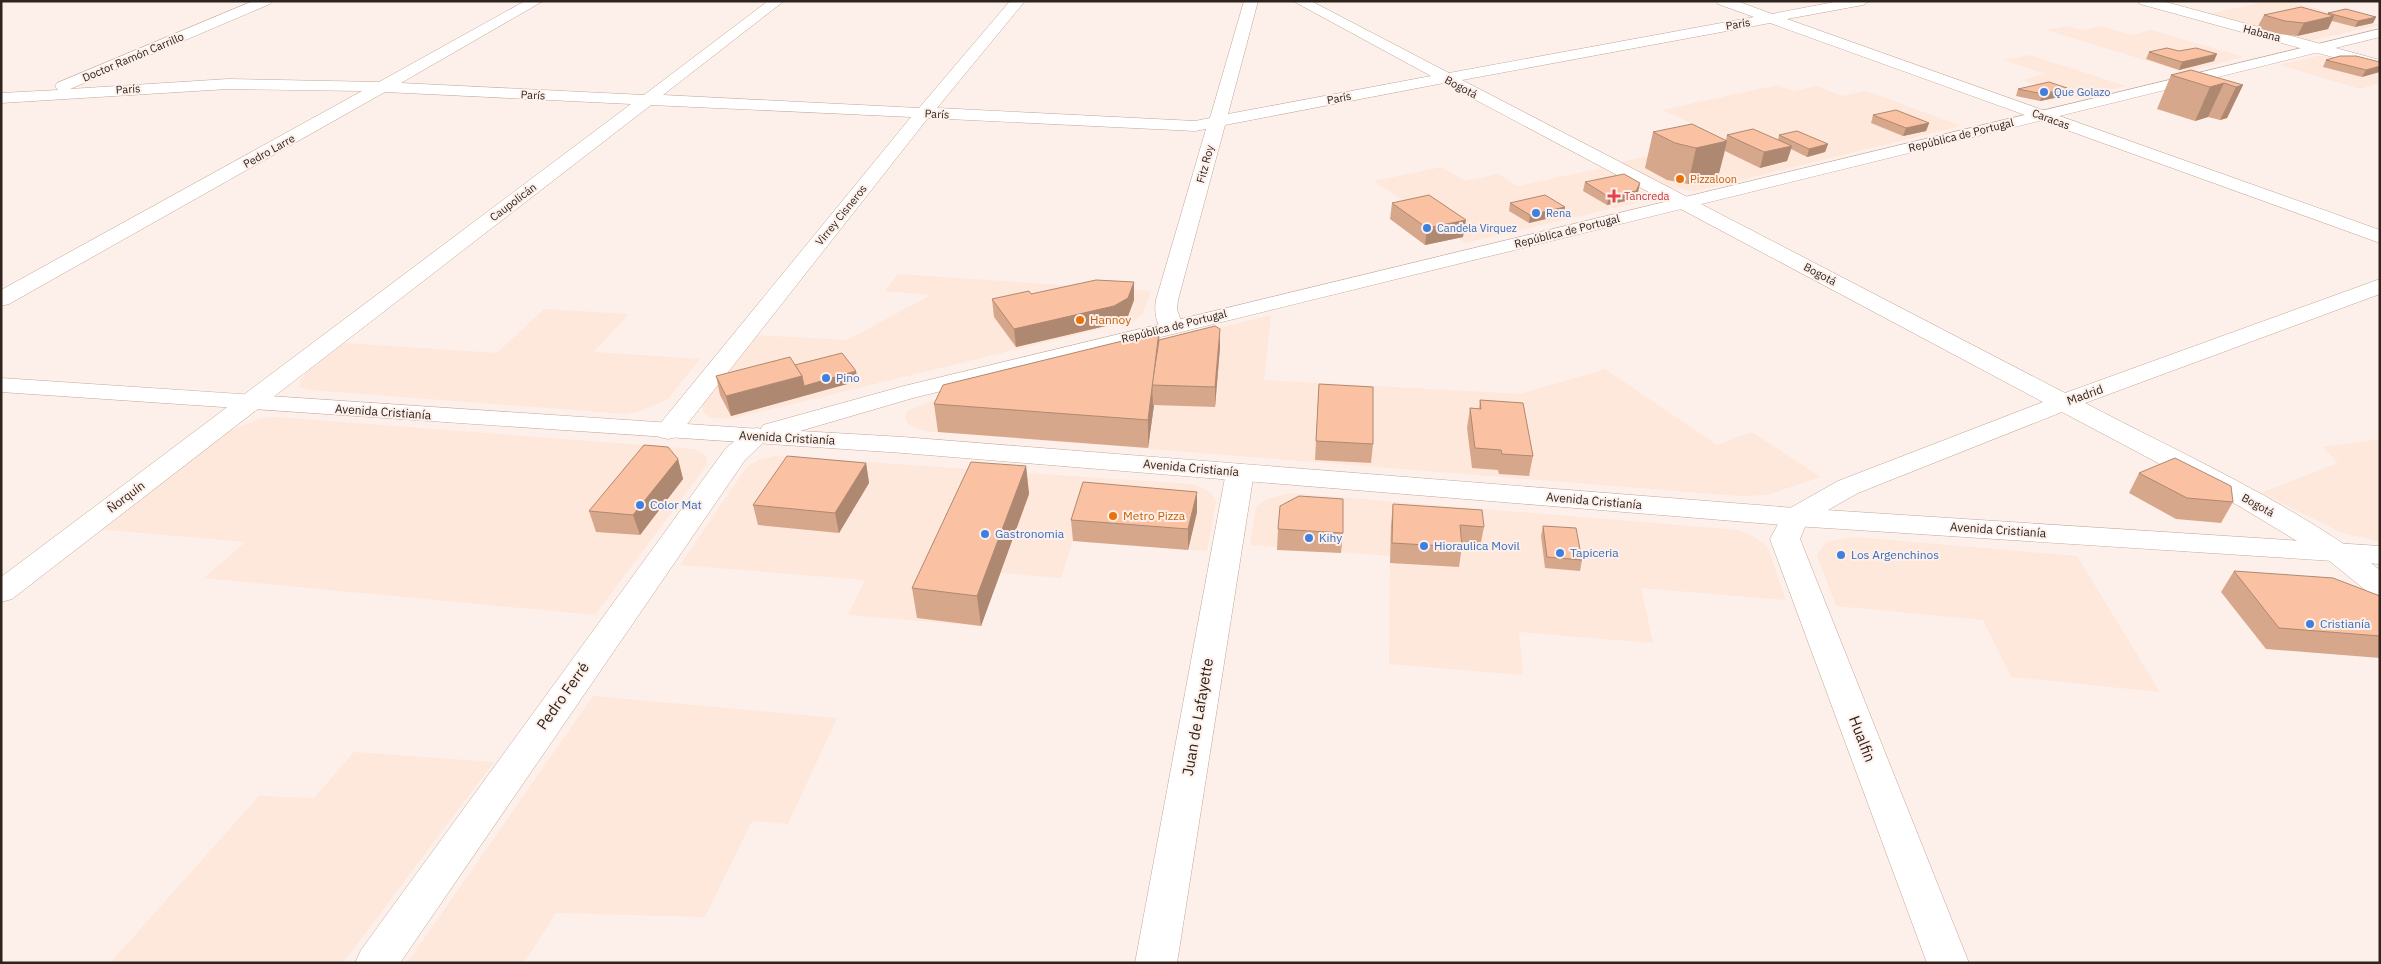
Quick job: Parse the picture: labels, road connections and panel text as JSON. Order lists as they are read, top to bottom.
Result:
{
  "streets": {
    "street": [
      "París",
      "Habana",
      "Doctor Ramón Carrillo",
      "Bogotá",
      "Caracas",
      "República de Portugal",
      "Pedro Larre",
      "Fitz Roy",
      "Caupolicán",
      "Virrey Cisneros",
      "Madrid",
      "Avenida Cristianía",
      "Ñorquín",
      "Pedro Ferré",
      "Juan de Lafayette",
      "Hualfin"
    ]
  },
  "crossings": [
    ["París", "Doctor Ramón Carrillo"],
    ["París", "Bogotá"],
    ["París", "Caracas"],
    ["París", "Pedro Larre"],
    ["París", "Fitz Roy"],
    ["París", "Caupolicán"],
    ["París", "Virrey Cisneros"],
    ["Habana", "República de Portugal"],
    ["Bogotá", "República de Portugal"],
    ["Bogotá", "Madrid"],
    ["Bogotá", "Avenida Cristianía"],
    ["Caracas", "República de Portugal"],
    ["República de Portugal", "Fitz Roy"],
    ["República de Portugal", "Avenida Cristianía"],
    ["República de Portugal", "Pedro Ferré"],
    ["Caupolicán", "Avenida Cristianía"],
    ["Caupolicán", "Ñorquín"],
    ["Virrey Cisneros", "Avenida Cristianía"],
    ["Madrid", "Avenida Cristianía"],
    ["Madrid", "Hualfin"],
    ["Avenida Cristianía", "Ñorquín"],
    ["Avenida Cristianía", "Pedro Ferré"],
    ["Avenida Cristianía", "Juan de Lafayette"],
    ["Avenida Cristianía", "Hualfin"]
  ],
  "places": {
    "other": [
      "Que Golazo",
      "Pizzaloon",
      "Rena",
      "Candela Virquez",
      "Hannoy",
      "Pino",
      "Color Mat",
      "Metro Pizza",
      "Gastronomia",
      "Kihy",
      "Hioraulica Movil",
      "Tapiceria",
      "Los Argenchinos",
      "Cristianía"
    ],
    "health": ["Tancreda"]
  }
}
